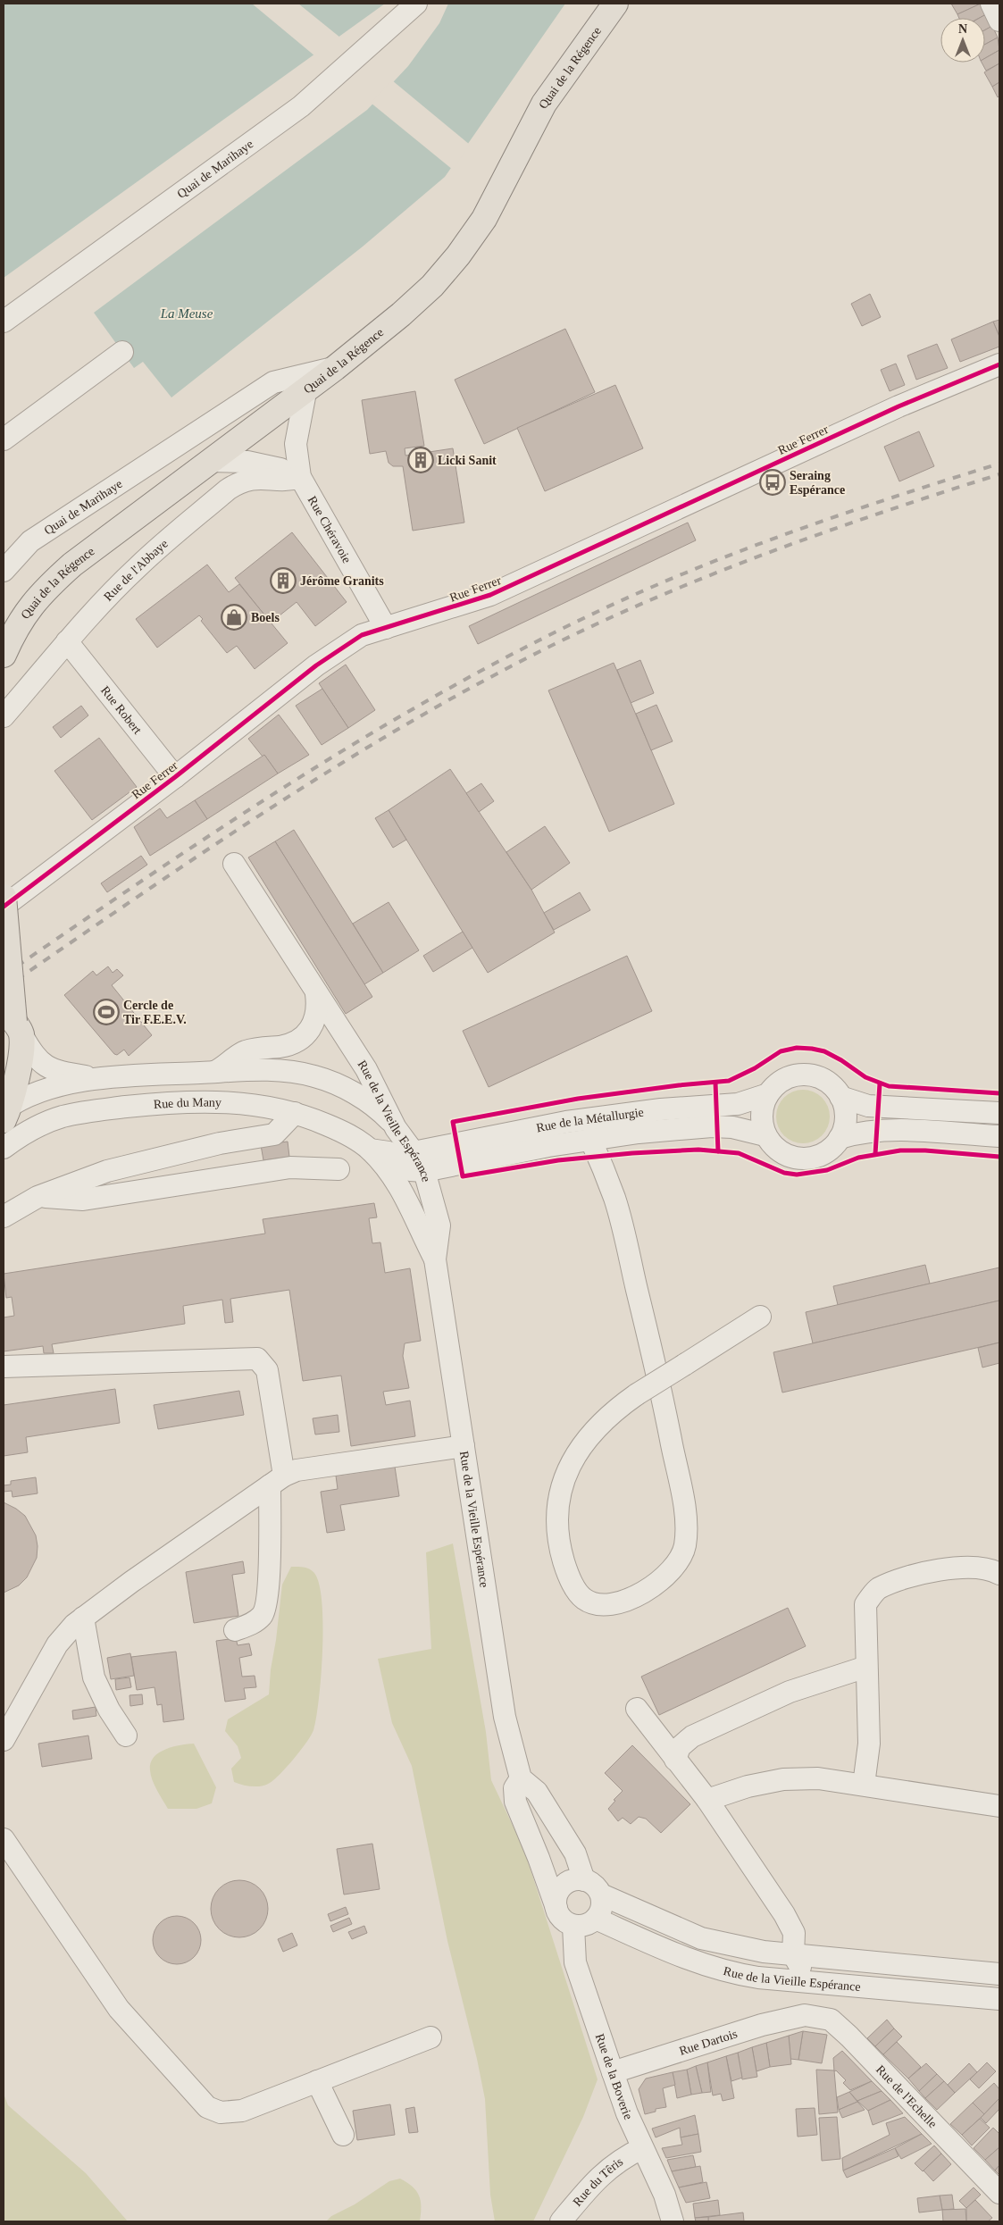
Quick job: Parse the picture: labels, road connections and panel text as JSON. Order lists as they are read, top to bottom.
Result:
{
  "streets": {
    "main road": ["Quai de la Régence"],
    "street": [
      "Quai de Marihaye",
      "Rue Ferrer",
      "Rue Chéravoie",
      "Rue de l'Abbaye",
      "Rue Robert",
      "Rue du Many",
      "Rue de la Métallurgie",
      "Rue de la Vieille Espérance",
      "Rue Dartois",
      "Rue de la Boverie",
      "Rue de l'Echelle",
      "Rue du Têris"
    ]
  },
  "crossings": [
    ["Quai de la Régence", "Quai de Marihaye"],
    ["Rue Ferrer", "Rue Chéravoie"],
    ["Rue Ferrer", "Rue Robert"],
    ["Rue Chéravoie", "Rue de l'Abbaye"],
    ["Rue de l'Abbaye", "Rue Robert"],
    ["Rue du Many", "Rue de la Vieille Espérance"],
    ["Rue de la Métallurgie", "Rue de la Vieille Espérance"],
    ["Rue de la Vieille Espérance", "Rue de la Boverie"],
    ["Rue Dartois", "Rue de la Boverie"],
    ["Rue Dartois", "Rue de l'Echelle"],
    ["Rue de la Boverie", "Rue du Têris"]
  ],
  "water": ["La Meuse"],
  "places": {
    "building": ["Licki Sanit", "Jérôme Granits"],
    "bus stop": ["Seraing Espérance"],
    "shop": ["Boels"],
    "sports": ["Cercle de Tir F.E.E.V."]
  },
  "north": "top"
}
